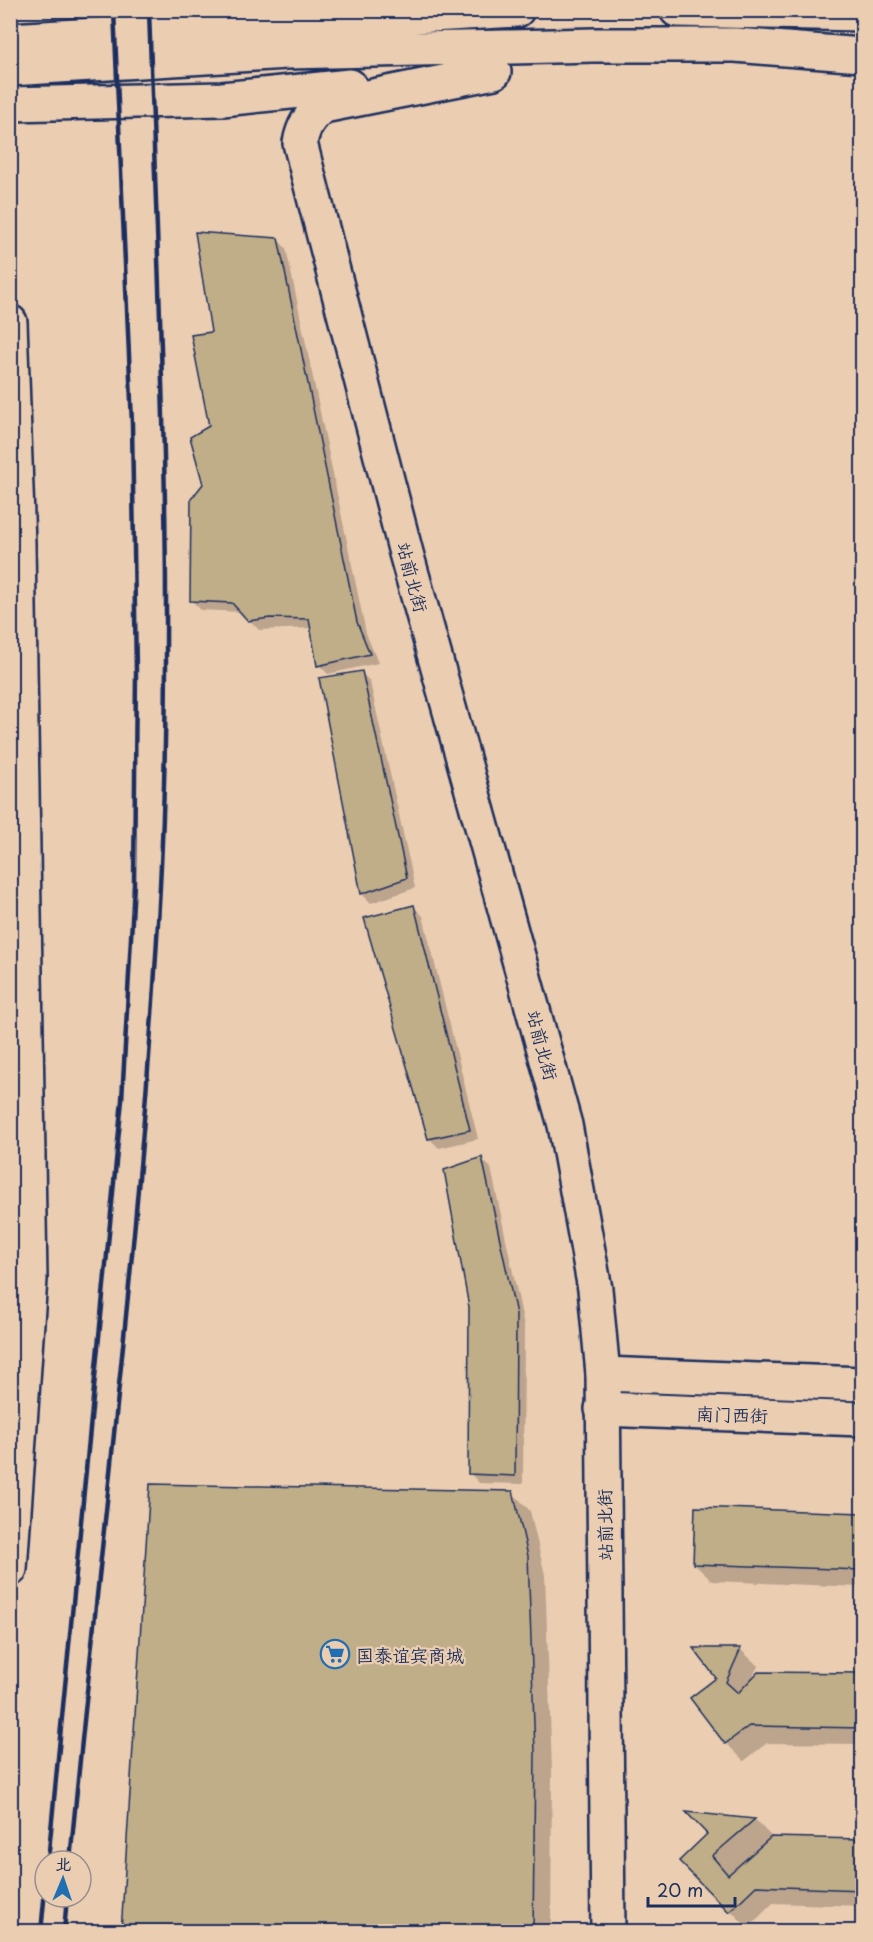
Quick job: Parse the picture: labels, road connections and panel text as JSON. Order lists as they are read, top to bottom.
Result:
{
  "streets": {
    "main road": ["站前北街", "南门西街"]
  },
  "crossings": [
    ["站前北街", "南门西街"]
  ],
  "places": {
    "supermarket": ["国泰谊宾商城"]
  },
  "scale_bar": "20 m",
  "north": "top"
}
